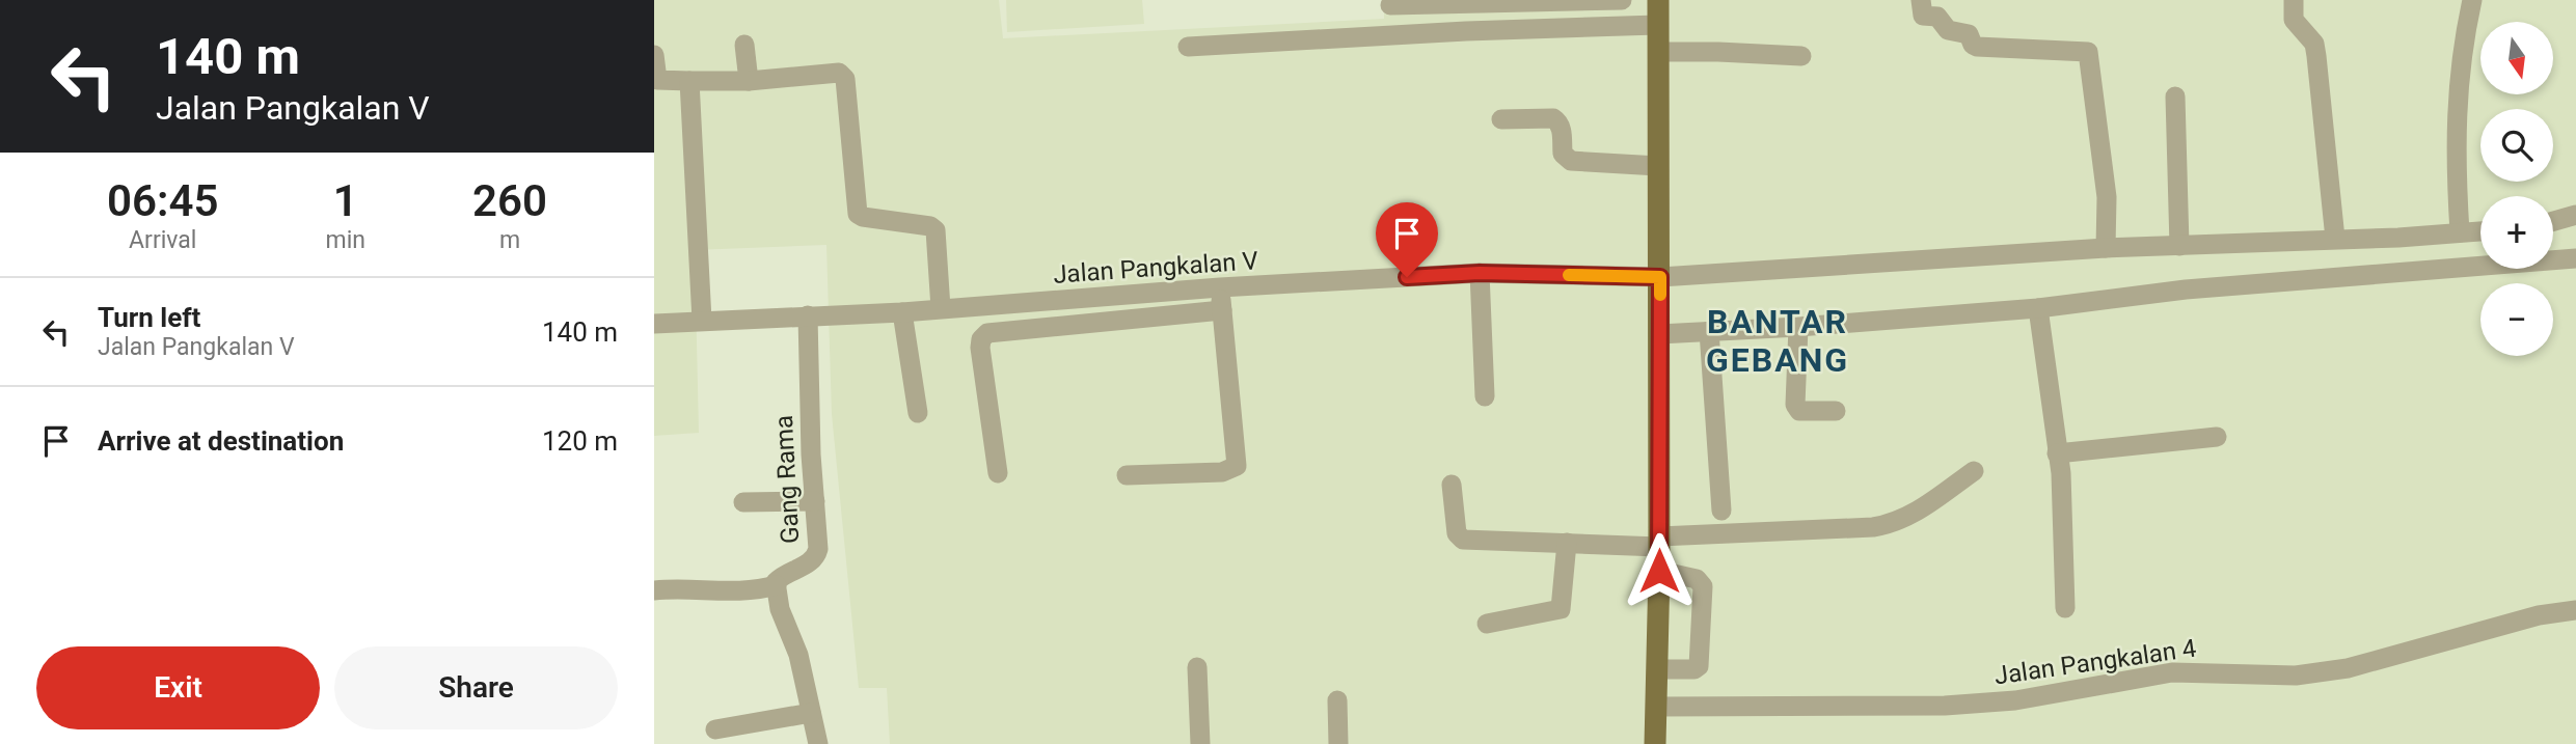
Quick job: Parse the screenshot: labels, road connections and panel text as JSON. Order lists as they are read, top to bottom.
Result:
{
  "streets": {
    "street": ["Jalan Pangkalan V", "Gang Rama", "Jalan Pangkalan 4"]
  },
  "crossings": [
    ["Jalan Pangkalan V", "Gang Rama"]
  ],
  "districts": ["BANTAR GEBANG"],
  "north": "bottom",
  "page": {
    "turn": ["140 m", "Jalan Pangkalan V"],
    "map_buttons": ["+", "−"],
    "eta": [
      "06:45",
      "Arrival",
      "1",
      "min",
      "260",
      "m"
    ],
    "list": [
      {
        "name": "Turn left",
        "note": "Jalan Pangkalan V",
        "value": "140 m"
      },
      {
        "name": "Arrive at destination",
        "value": "120 m"
      }
    ],
    "buttons": ["Exit", "Share"]
  }
}
